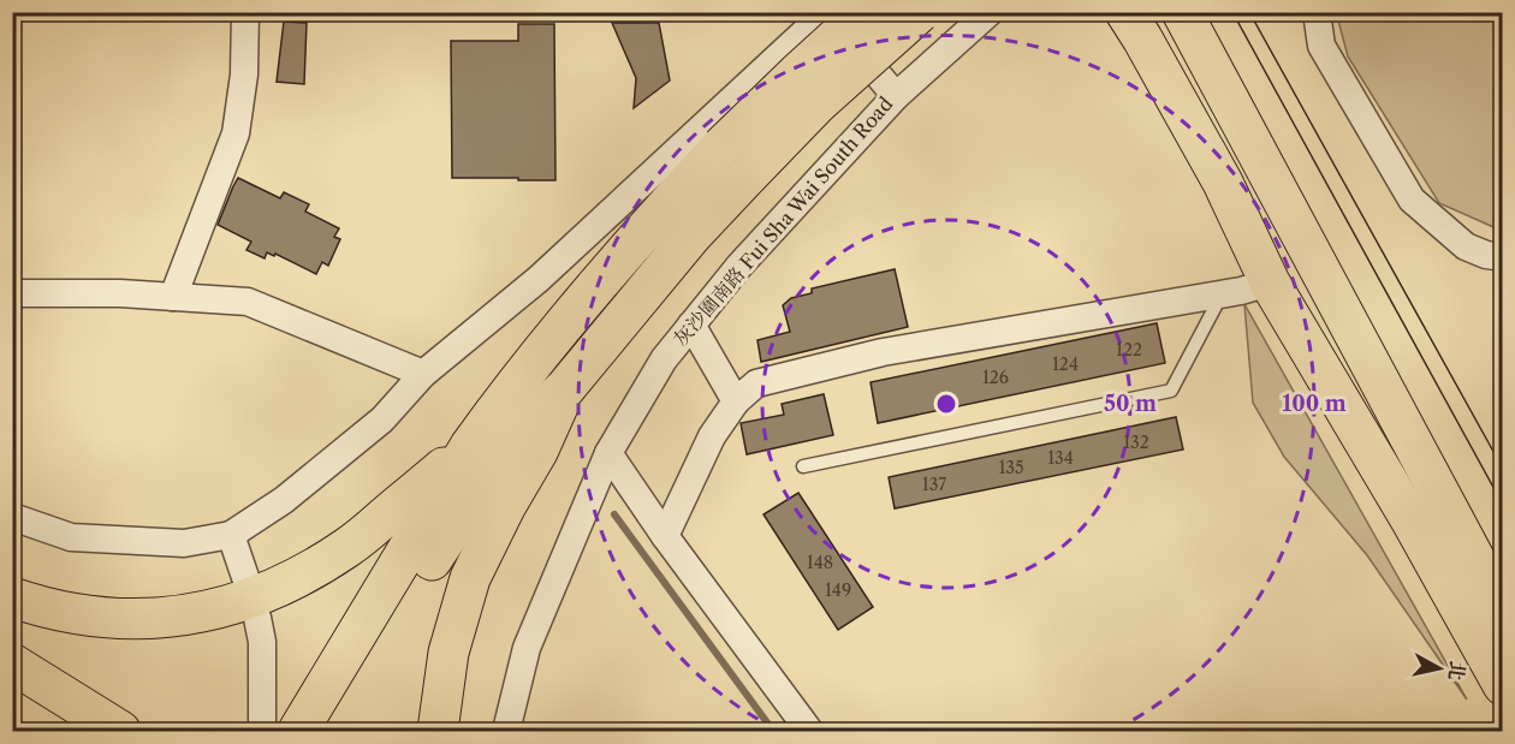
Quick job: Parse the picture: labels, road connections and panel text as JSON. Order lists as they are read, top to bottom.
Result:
{
  "streets": {
    "street": ["灰沙圍南路 Fui Sha Wai South Road"]
  },
  "house_numbers": [
    "122",
    "124",
    "126",
    "132",
    "134",
    "135",
    "137",
    "148",
    "149"
  ],
  "north": "right",
  "rings": ["50 m", "100 m"]
}
